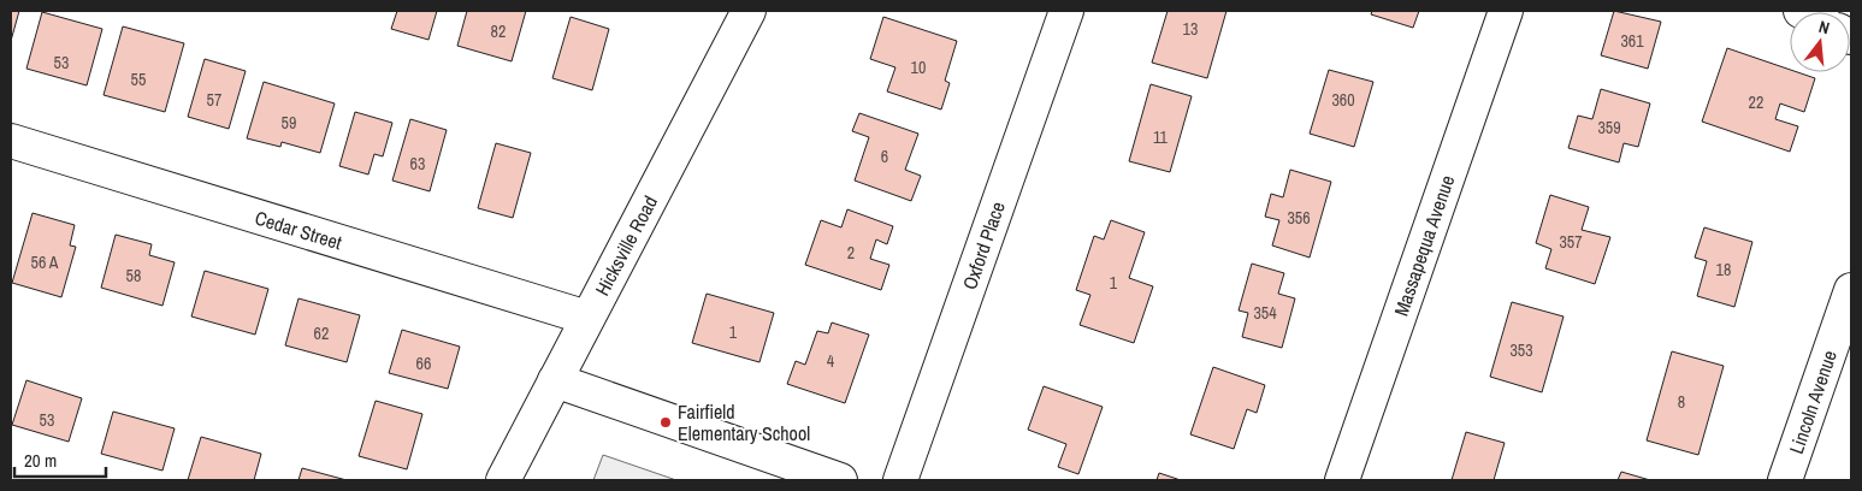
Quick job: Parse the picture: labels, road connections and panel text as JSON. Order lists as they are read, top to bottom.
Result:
{
  "streets": {
    "street": [
      "Cedar Street",
      "Hicksville Road",
      "Oxford Place",
      "Massapequa Avenue",
      "Lincoln Avenue"
    ]
  },
  "crossings": [
    ["Cedar Street", "Hicksville Road"]
  ],
  "places": ["Fairfield Elementary School"],
  "house_numbers": [
    "13",
    "82",
    "361",
    "53",
    "10",
    "55",
    "57",
    "360",
    "22",
    "59",
    "359",
    "11",
    "6",
    "63",
    "356",
    "357",
    "2",
    "56 A",
    "18",
    "58",
    "1",
    "354",
    "1",
    "62",
    "353",
    "4",
    "66",
    "8",
    "53"
  ],
  "scale_bar": "20 m",
  "north": "top"
}
